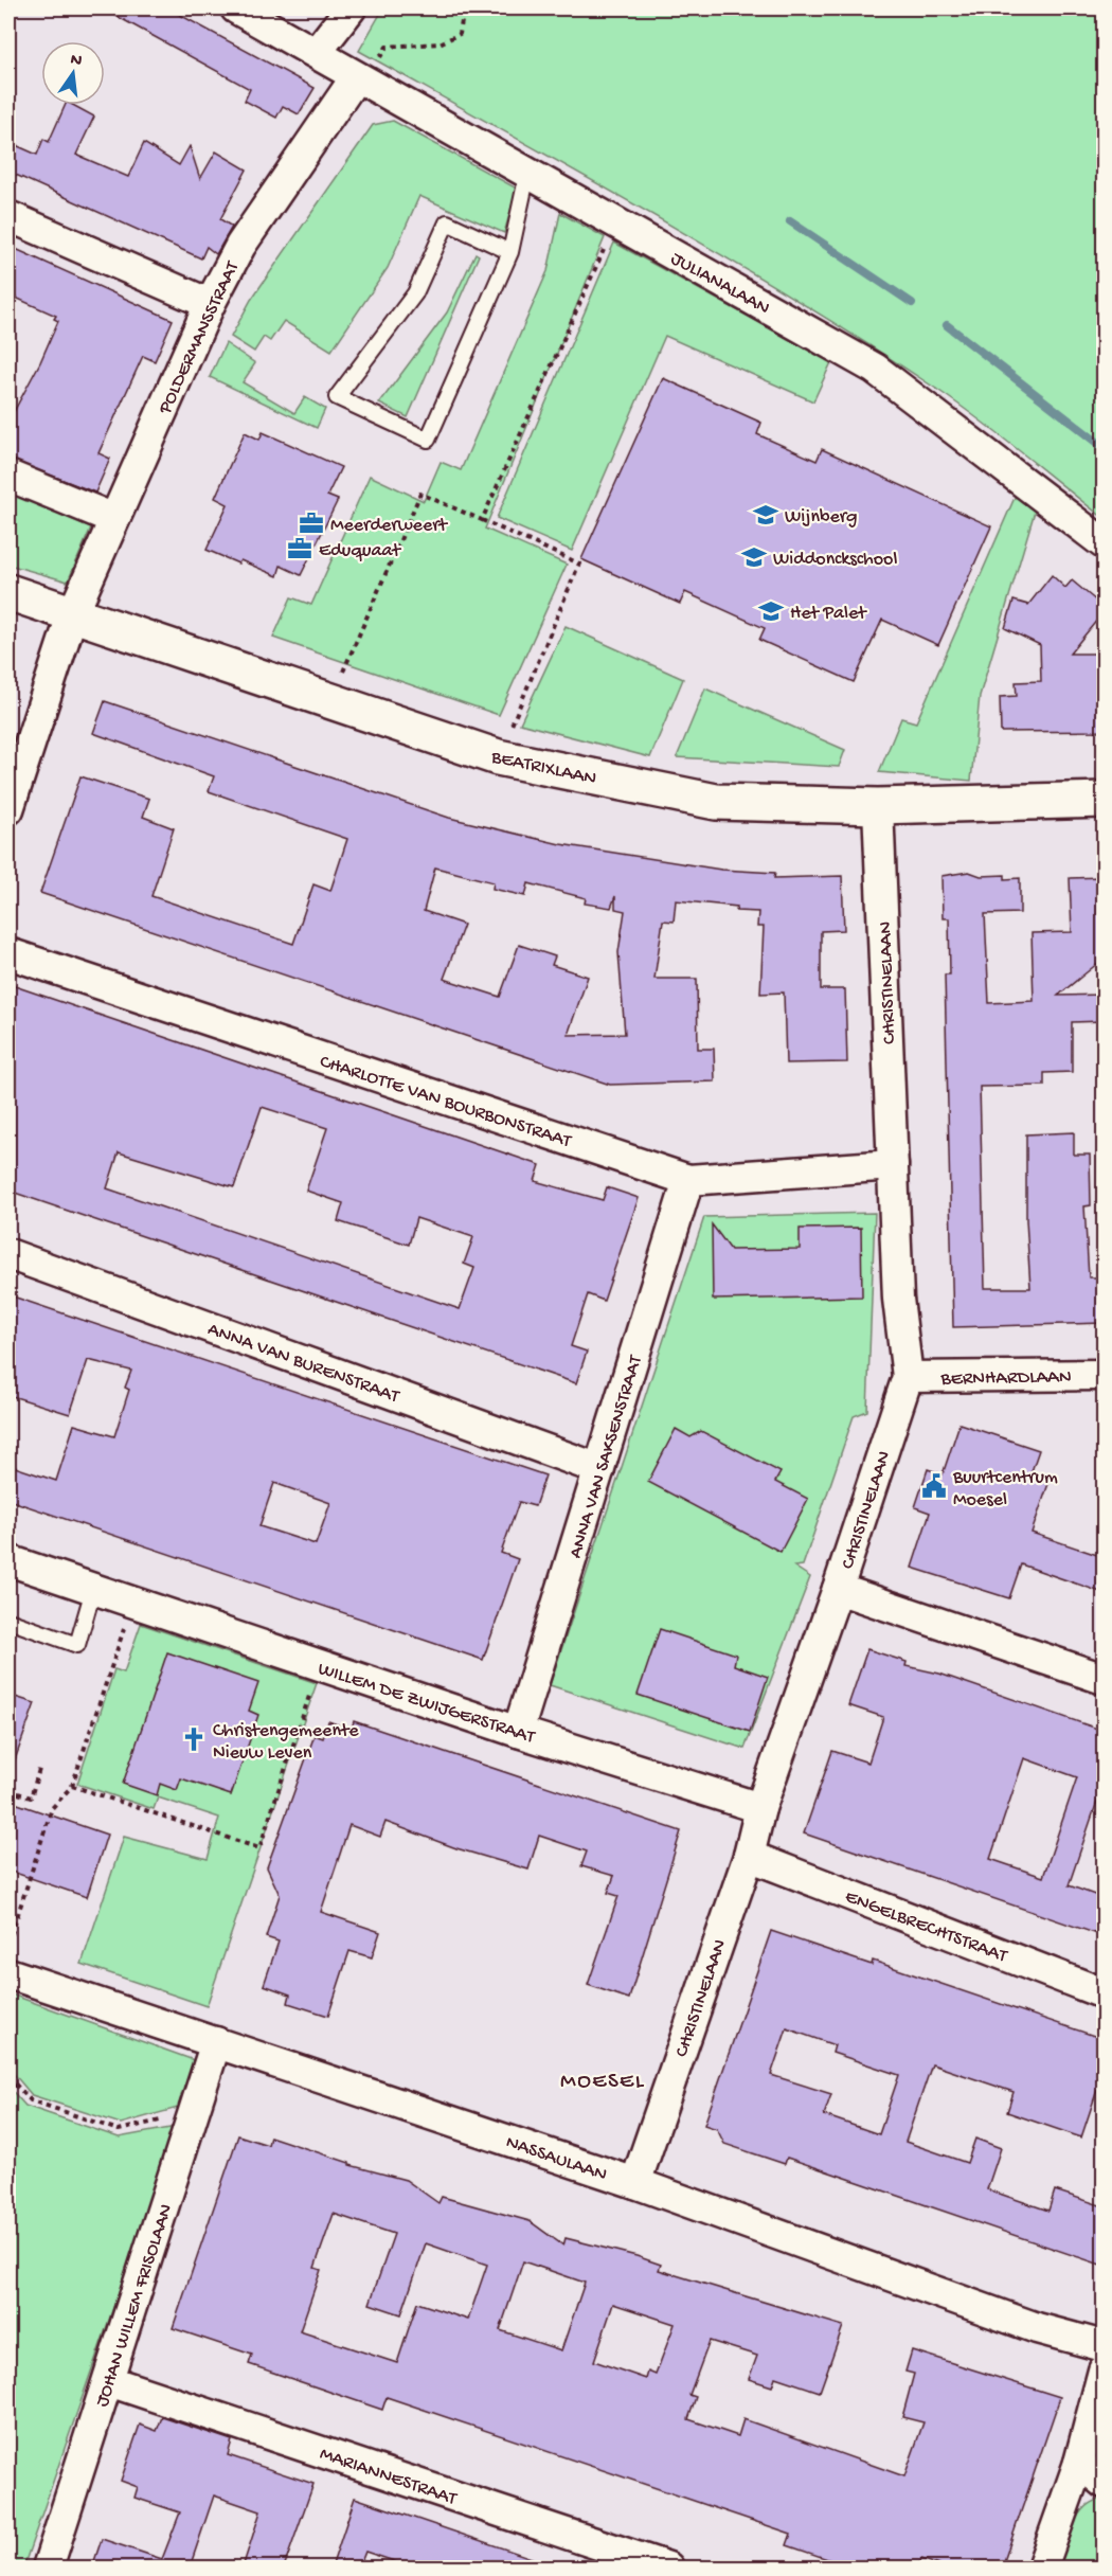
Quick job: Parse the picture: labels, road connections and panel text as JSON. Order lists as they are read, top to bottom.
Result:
{
  "streets": {
    "street": [
      "JULIANALAAN",
      "POLDERMANSSTRAAT",
      "BEATRIXLAAN",
      "CHRISTINELAAN",
      "CHARLOTTE VAN BOURBONSTRAAT",
      "ANNA VAN BURENSTRAAT",
      "BERNHARDLAAN",
      "ANNA VAN SAKSENSTRAAT",
      "WILLEM DE ZWIJGERSTRAAT",
      "ENGELBRECHTSTRAAT",
      "NASSAULAAN",
      "JOHAN WILLEM FRISOLAAN",
      "MARIANNESTRAAT"
    ]
  },
  "crossings": [
    ["JULIANALAAN", "POLDERMANSSTRAAT"],
    ["POLDERMANSSTRAAT", "BEATRIXLAAN"],
    ["BEATRIXLAAN", "CHRISTINELAAN"],
    ["CHRISTINELAAN", "CHARLOTTE VAN BOURBONSTRAAT"],
    ["CHRISTINELAAN", "BERNHARDLAAN"],
    ["CHRISTINELAAN", "WILLEM DE ZWIJGERSTRAAT"],
    ["CHRISTINELAAN", "ENGELBRECHTSTRAAT"],
    ["CHRISTINELAAN", "NASSAULAAN"],
    ["CHARLOTTE VAN BOURBONSTRAAT", "ANNA VAN SAKSENSTRAAT"],
    ["ANNA VAN BURENSTRAAT", "ANNA VAN SAKSENSTRAAT"],
    ["ANNA VAN SAKSENSTRAAT", "WILLEM DE ZWIJGERSTRAAT"],
    ["NASSAULAAN", "JOHAN WILLEM FRISOLAAN"],
    ["JOHAN WILLEM FRISOLAAN", "MARIANNESTRAAT"]
  ],
  "districts": ["MOESEL"],
  "places": {
    "school or university": ["Wijnberg", "Widdonckschool", "Het Palet"],
    "office": ["Meerderweert", "Eduquaat"],
    "public building": ["Buurtcentrum Moesel"],
    "church": ["Christengemeente Nieuw Leven"]
  },
  "north": "top"
}
